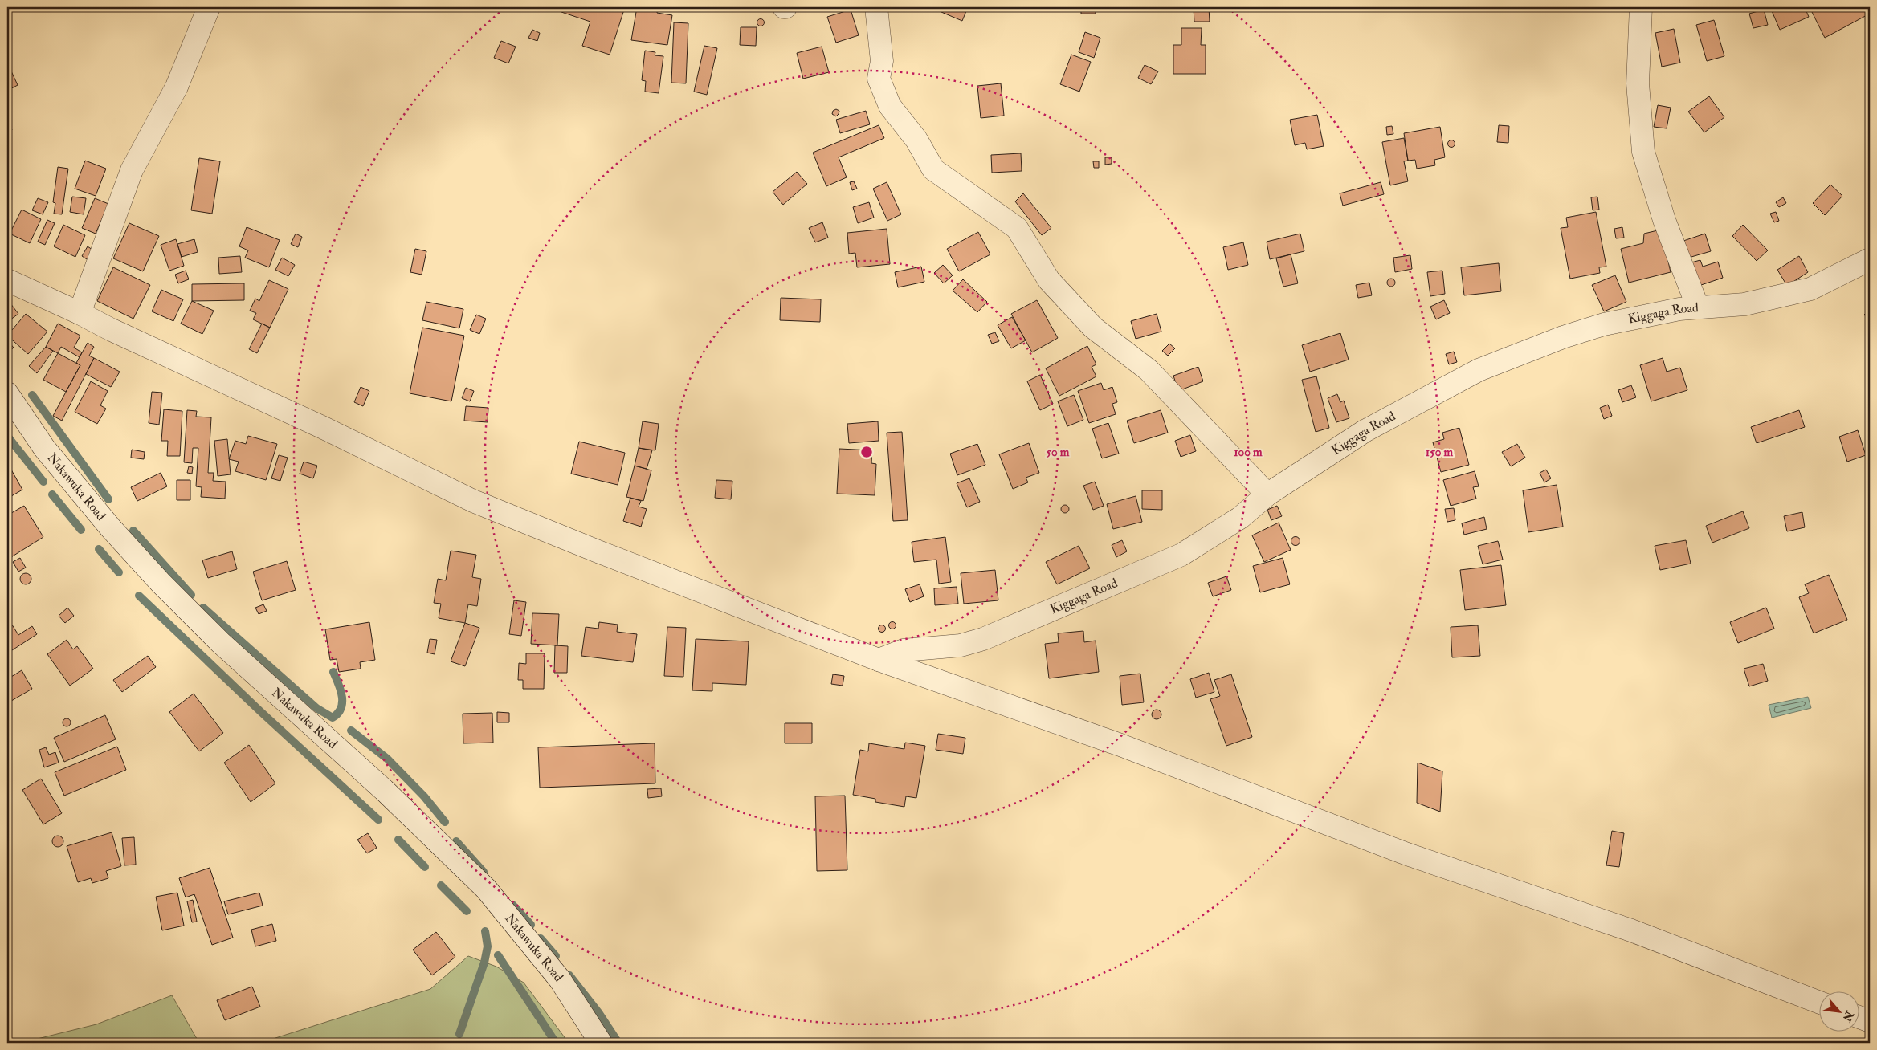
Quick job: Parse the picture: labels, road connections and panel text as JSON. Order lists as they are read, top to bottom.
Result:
{
  "streets": {
    "street": ["Kiggaga Road", "Nakawuka Road"]
  },
  "north": "bottom right",
  "rings": ["50 m", "100 m", "150 m"]
}
